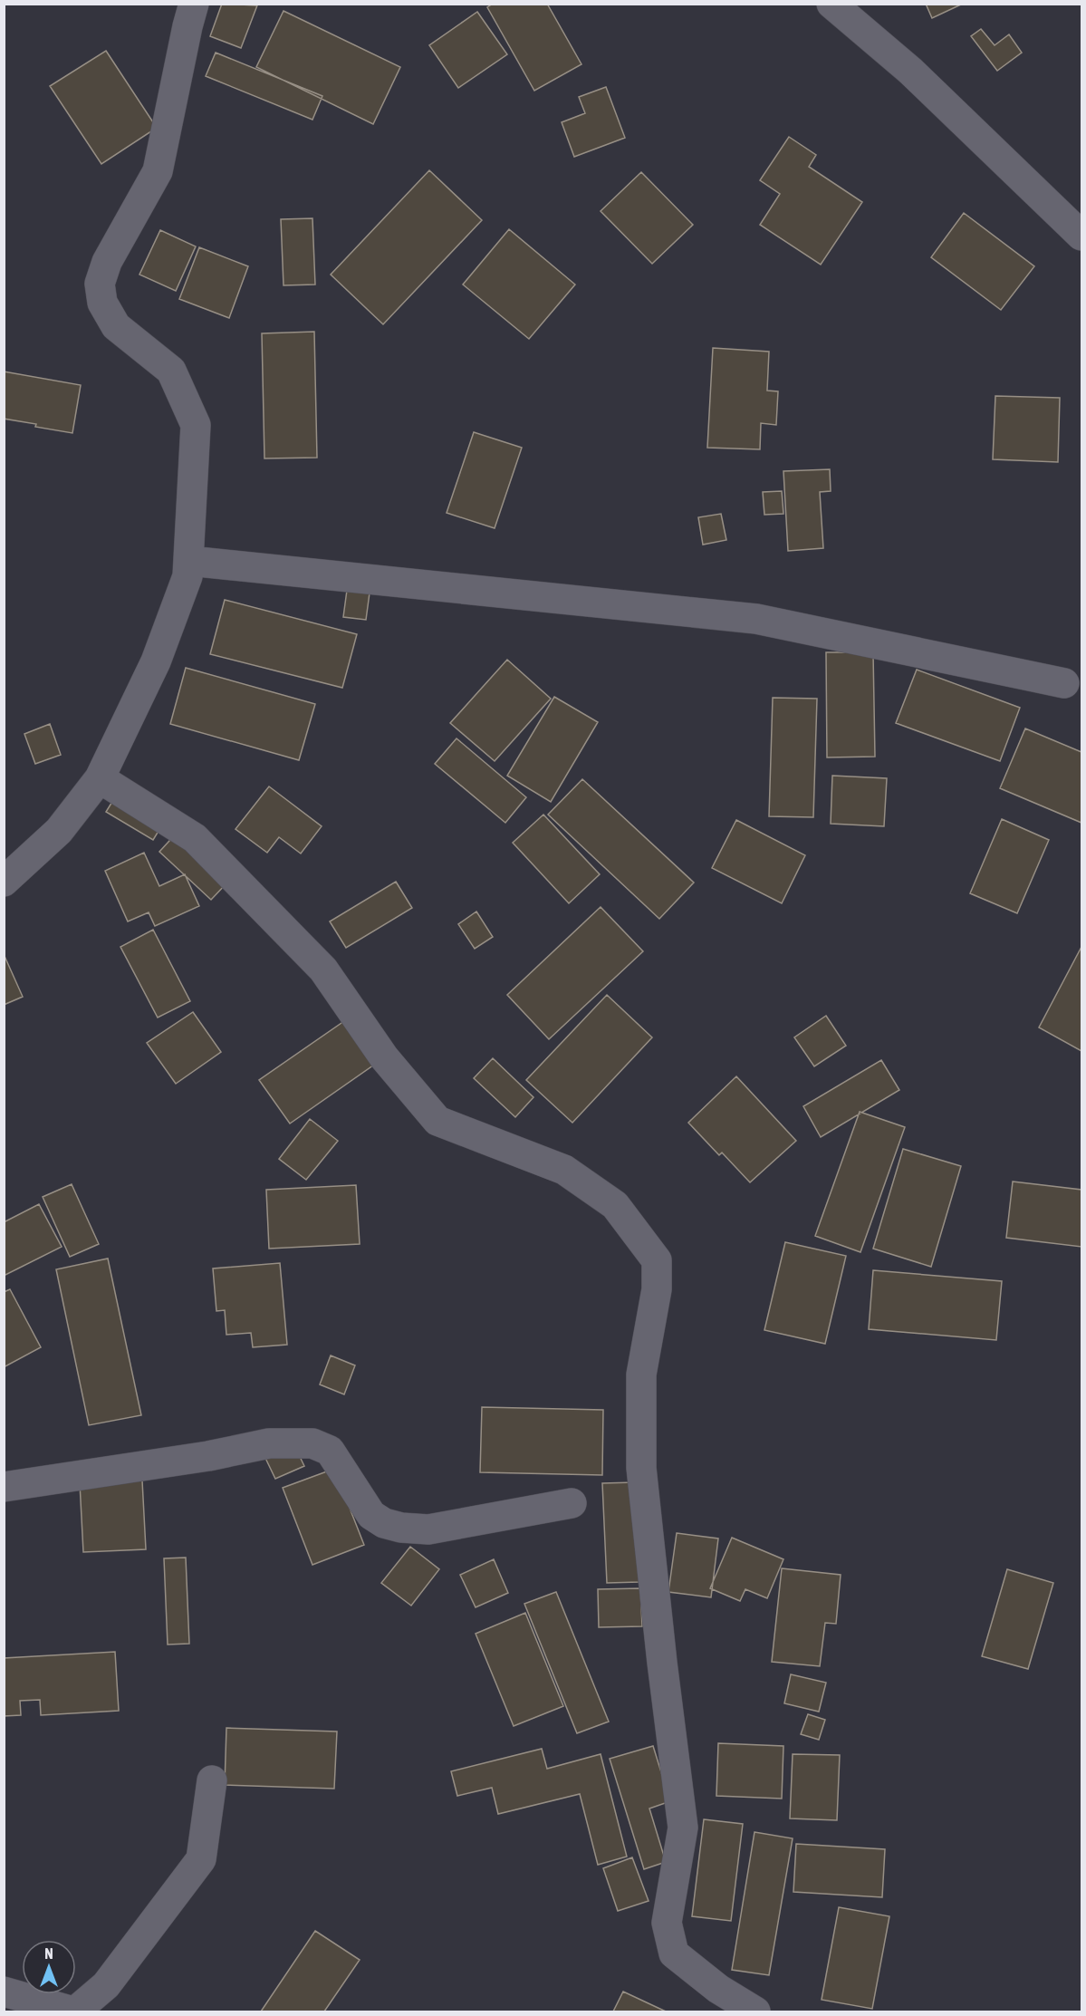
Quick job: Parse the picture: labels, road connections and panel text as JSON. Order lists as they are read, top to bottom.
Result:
{
  "north": "top"
}
